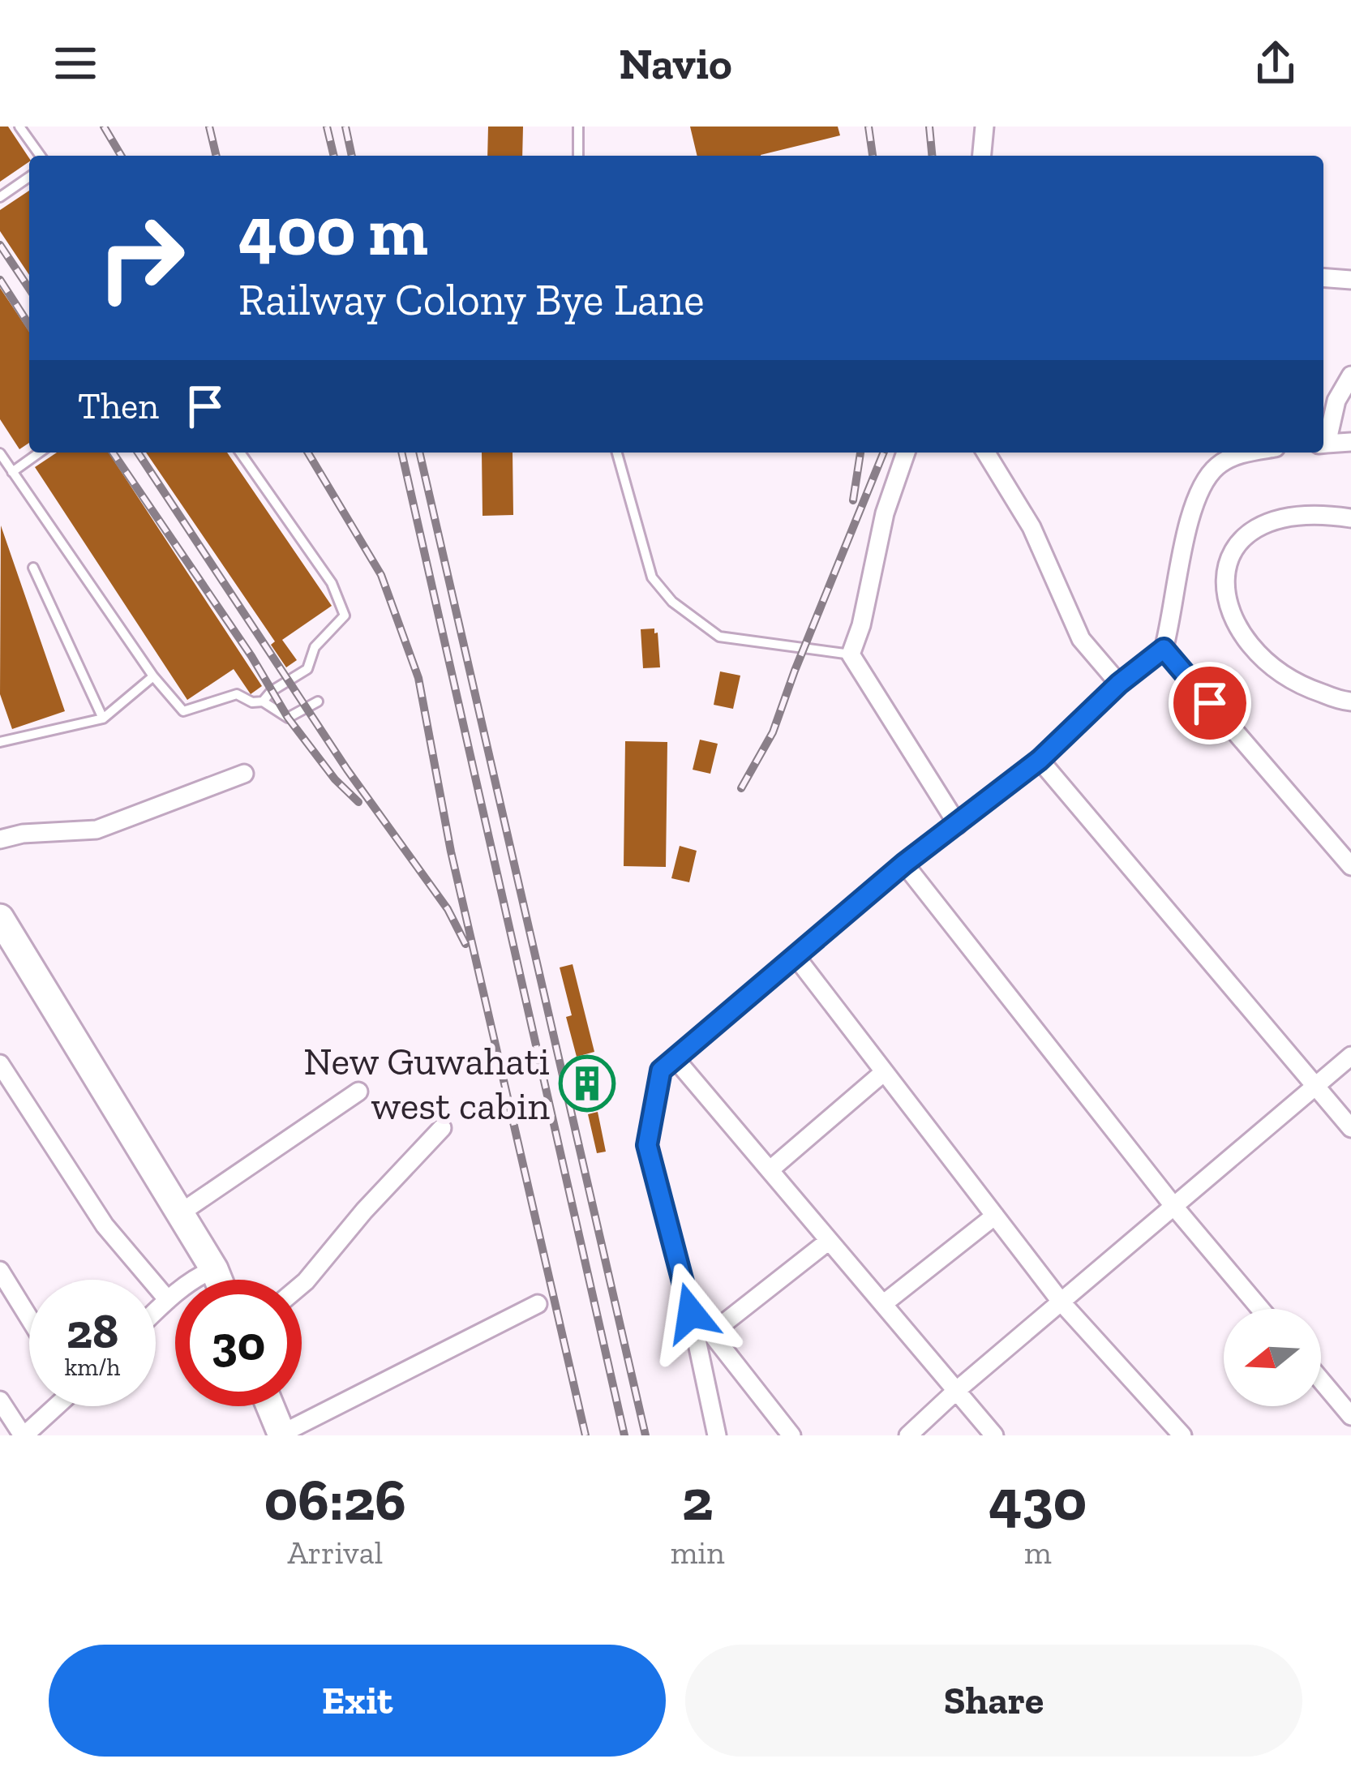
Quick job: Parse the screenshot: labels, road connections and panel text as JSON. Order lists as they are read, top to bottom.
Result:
{
  "places": {
    "building": ["New Guwahati west cabin"]
  },
  "north": "left",
  "page": {
    "header": "Navio",
    "turn": ["400 m", "Railway Colony Bye Lane"],
    "then": "Then",
    "speed": "28 km/h",
    "limit": "30",
    "eta": [
      "06:26",
      "Arrival",
      "2",
      "min",
      "430",
      "m"
    ],
    "buttons": ["Exit", "Share"]
  }
}
